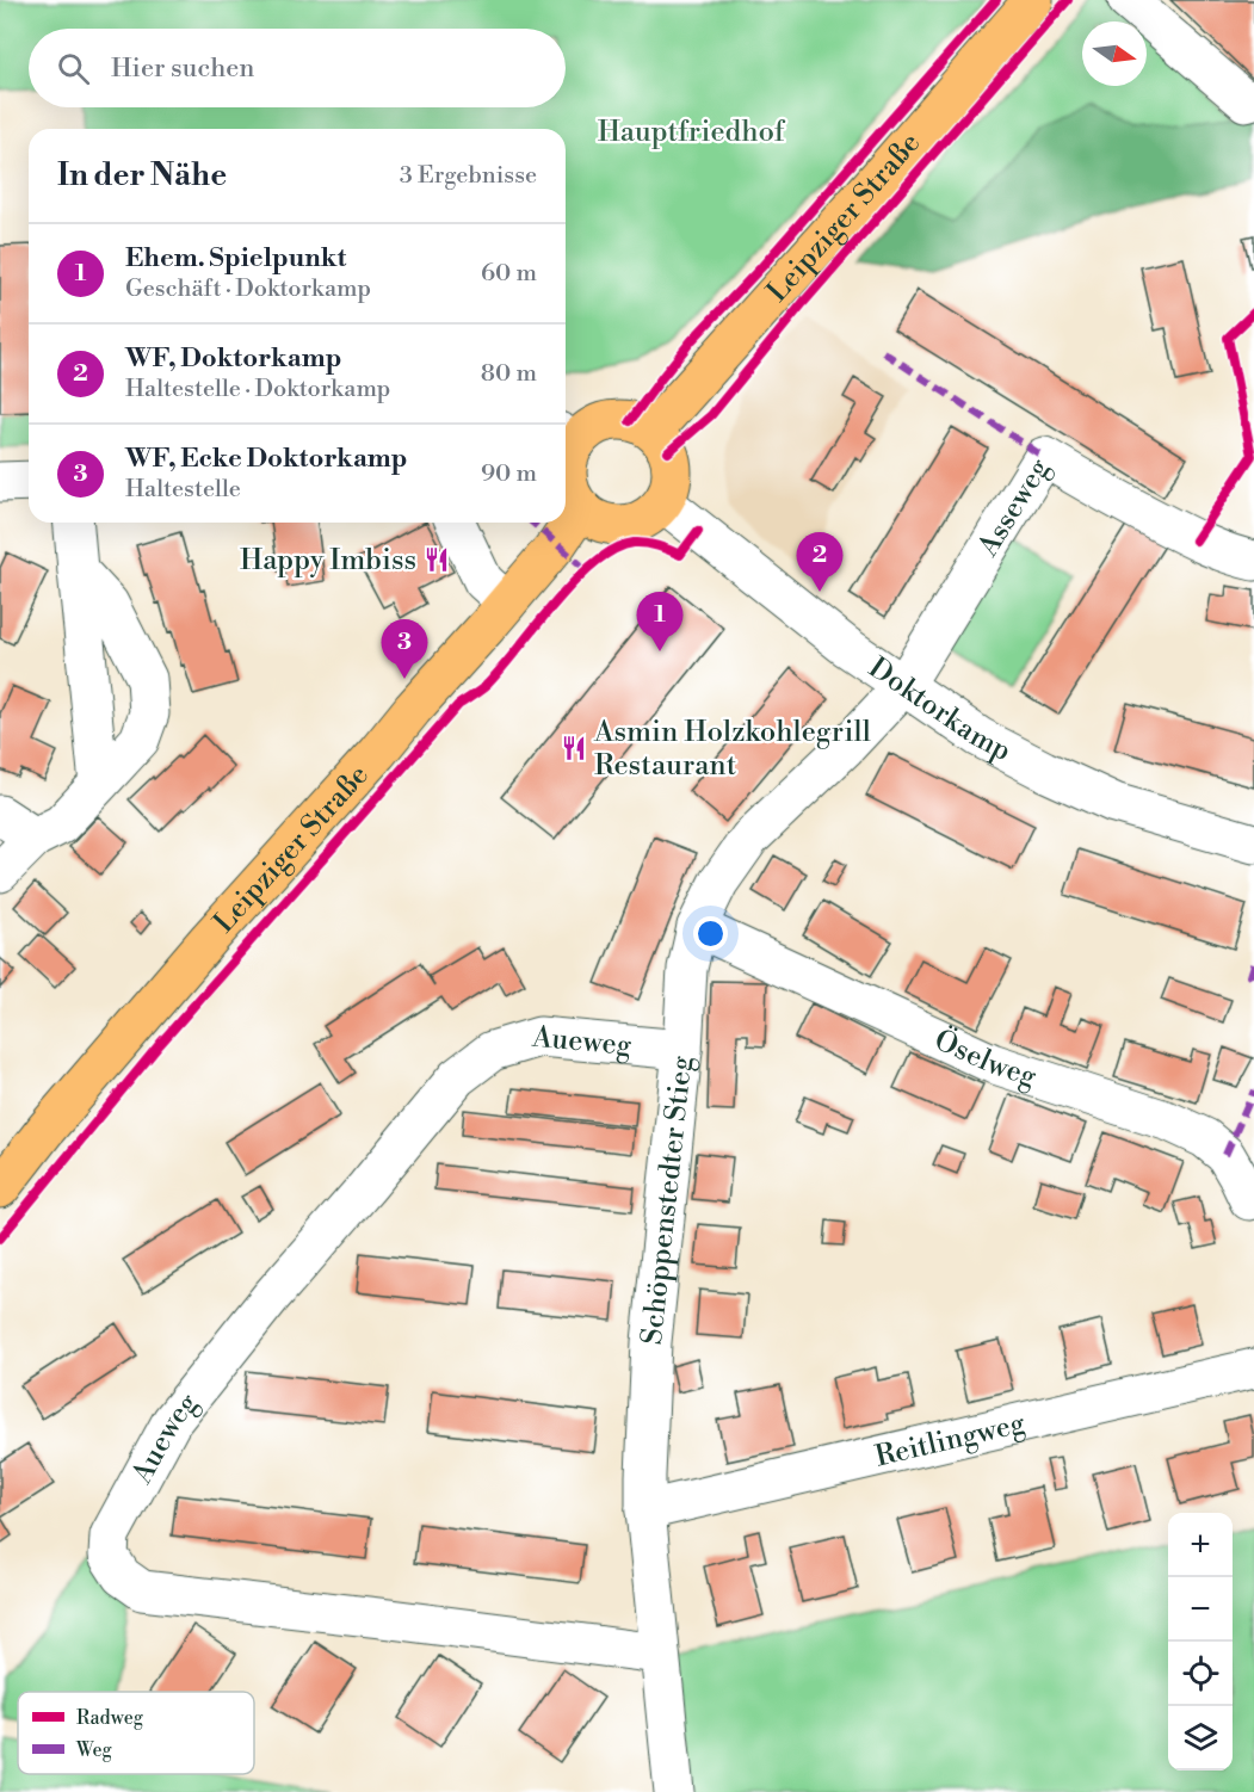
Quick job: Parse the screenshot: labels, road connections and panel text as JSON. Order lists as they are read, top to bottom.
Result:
{
  "streets": {
    "main road": ["Leipziger Straße"],
    "street": [
      "Asseweg",
      "Doktorkamp",
      "Aueweg",
      "Öselweg",
      "Schöppenstedter Stieg",
      "Reitlingweg"
    ]
  },
  "crossings": [
    ["Leipziger Straße", "Doktorkamp"],
    ["Asseweg", "Doktorkamp"],
    ["Asseweg", "Schöppenstedter Stieg"],
    ["Doktorkamp", "Schöppenstedter Stieg"],
    ["Aueweg", "Schöppenstedter Stieg"],
    ["Öselweg", "Schöppenstedter Stieg"],
    ["Schöppenstedter Stieg", "Reitlingweg"]
  ],
  "parks": ["Hauptfriedhof"],
  "places": {
    "restaurant": ["Happy Imbiss", "Asmin Holzkohlegrill Restaurant"]
  },
  "legend": ["Radweg", "Weg"],
  "north": "right",
  "page": {
    "search": "Hier suchen",
    "heading": ["In der Nähe", "3 Ergebnisse"],
    "list": [
      {
        "mark": "1",
        "name": "Ehem. Spielpunkt",
        "note": "Geschäft · Doktorkamp",
        "value": "60 m"
      },
      {
        "mark": "2",
        "name": "WF, Doktorkamp",
        "note": "Haltestelle · Doktorkamp",
        "value": "80 m"
      },
      {
        "mark": "3",
        "name": "WF, Ecke Doktorkamp",
        "note": "Haltestelle",
        "value": "90 m"
      }
    ],
    "pins": ["2", "1", "3"],
    "map_buttons": ["+", "−"]
  }
}
